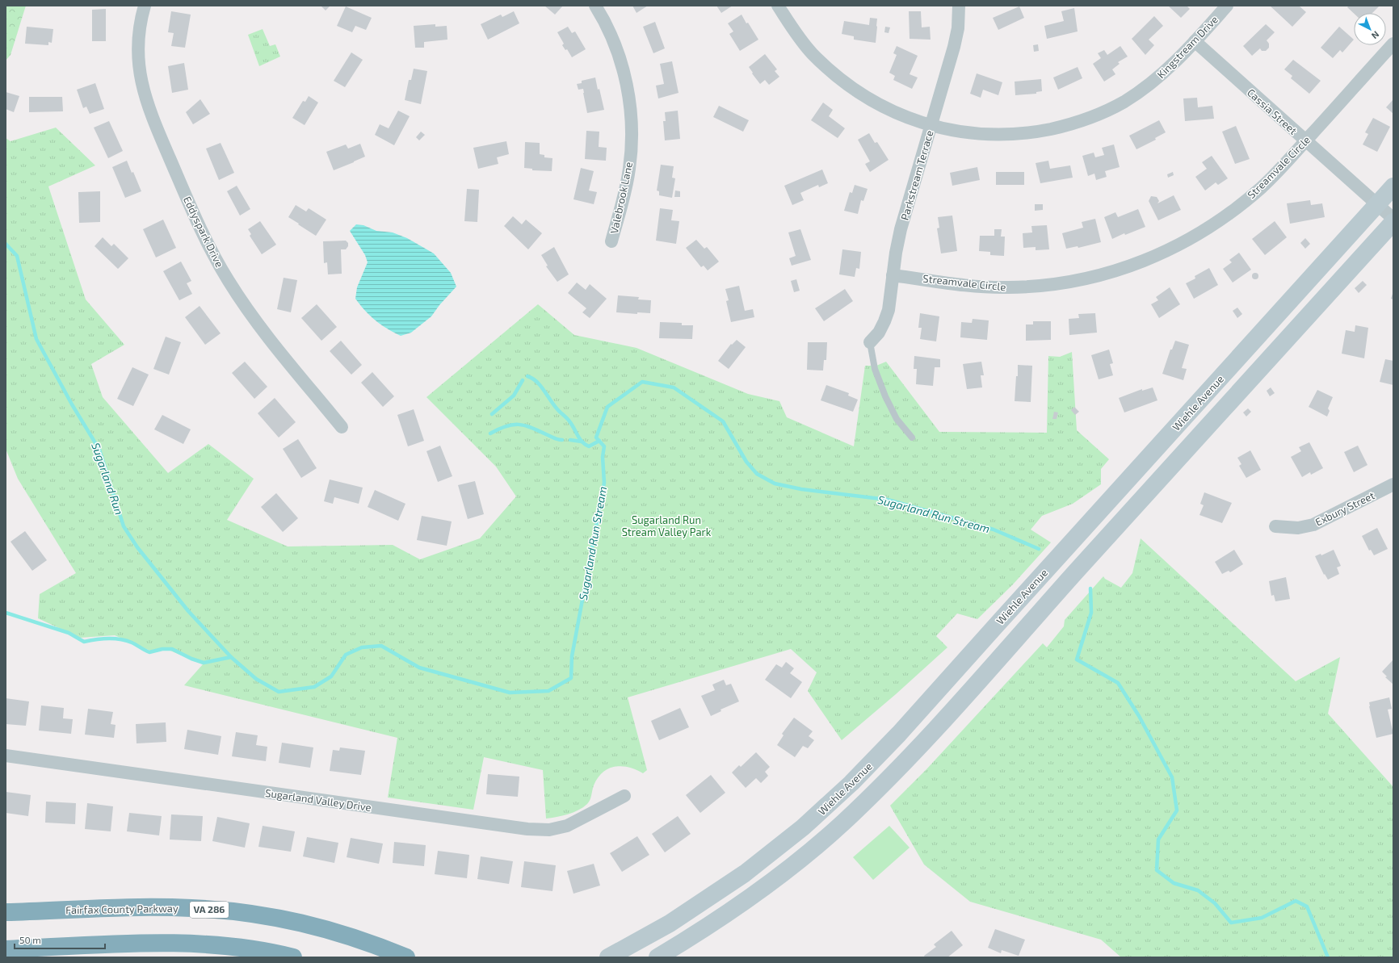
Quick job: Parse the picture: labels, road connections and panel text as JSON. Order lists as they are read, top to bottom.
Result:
{
  "streets": {
    "highway": ["Fairfax County Parkway", "VA 286"],
    "main road": ["Wiehle Avenue"],
    "street": [
      "Kingstream Drive",
      "Cassia Street",
      "Streamvale Circle",
      "Parkstream Terrace",
      "Valebrook Lane",
      "Eddyspark Drive",
      "Exbury Street",
      "Sugarland Valley Drive"
    ]
  },
  "crossings": [
    ["Kingstream Drive", "Cassia Street"],
    ["Kingstream Drive", "Parkstream Terrace"],
    ["Cassia Street", "Streamvale Circle"],
    ["Cassia Street", "Wiehle Avenue"],
    ["Streamvale Circle", "Parkstream Terrace"]
  ],
  "water": ["Sugarland Run", "Sugarland Run Stream"],
  "parks": ["Sugarland Run Stream Valley Park"],
  "scale_bar": "50 m",
  "north": "bottom right"
}
